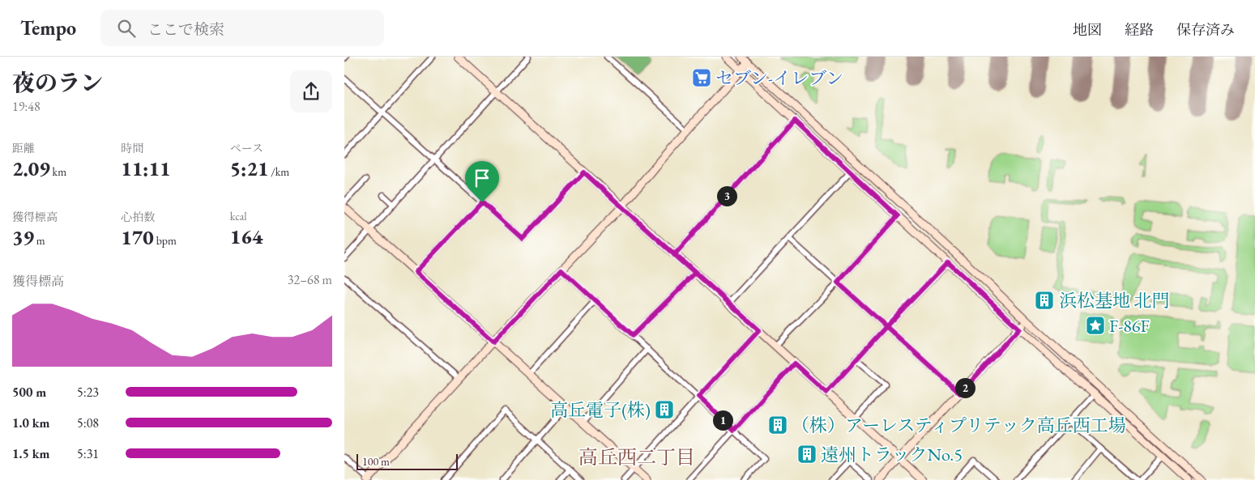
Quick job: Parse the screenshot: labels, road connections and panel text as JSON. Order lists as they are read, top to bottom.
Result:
{
  "districts": ["高丘西二丁目"],
  "places": {
    "supermarket": ["セブン-イレブン"],
    "building": [
      "浜松基地 北門",
      "高丘電子(株)",
      "（株）アーレスティプリテック高丘西工場",
      "遠州トラックNo.5"
    ],
    "place": ["F-86F"]
  },
  "scale_bar": "100 m",
  "page": {
    "header": "Tempo",
    "search": "ここで検索",
    "nav": ["地図", "経路", "保存済み"],
    "heading": ["夜のラン", "19:48"],
    "stats": [
      ["距離", "2.09 km"],
      ["時間", "11:11"],
      ["ペース", "5:21 /km"],
      ["獲得標高", "39 m"],
      ["心拍数", "170 bpm"],
      ["kcal", "164"]
    ],
    "pins": ["3", "2", "1"],
    "chart": ["獲得標高", "32–68 m"],
    "list": [
      {
        "name": "500 m",
        "note": "5:23"
      },
      {
        "name": "1.0 km",
        "note": "5:08"
      },
      {
        "name": "1.5 km",
        "note": "5:31"
      }
    ],
    "scale": "100 m"
  }
}
